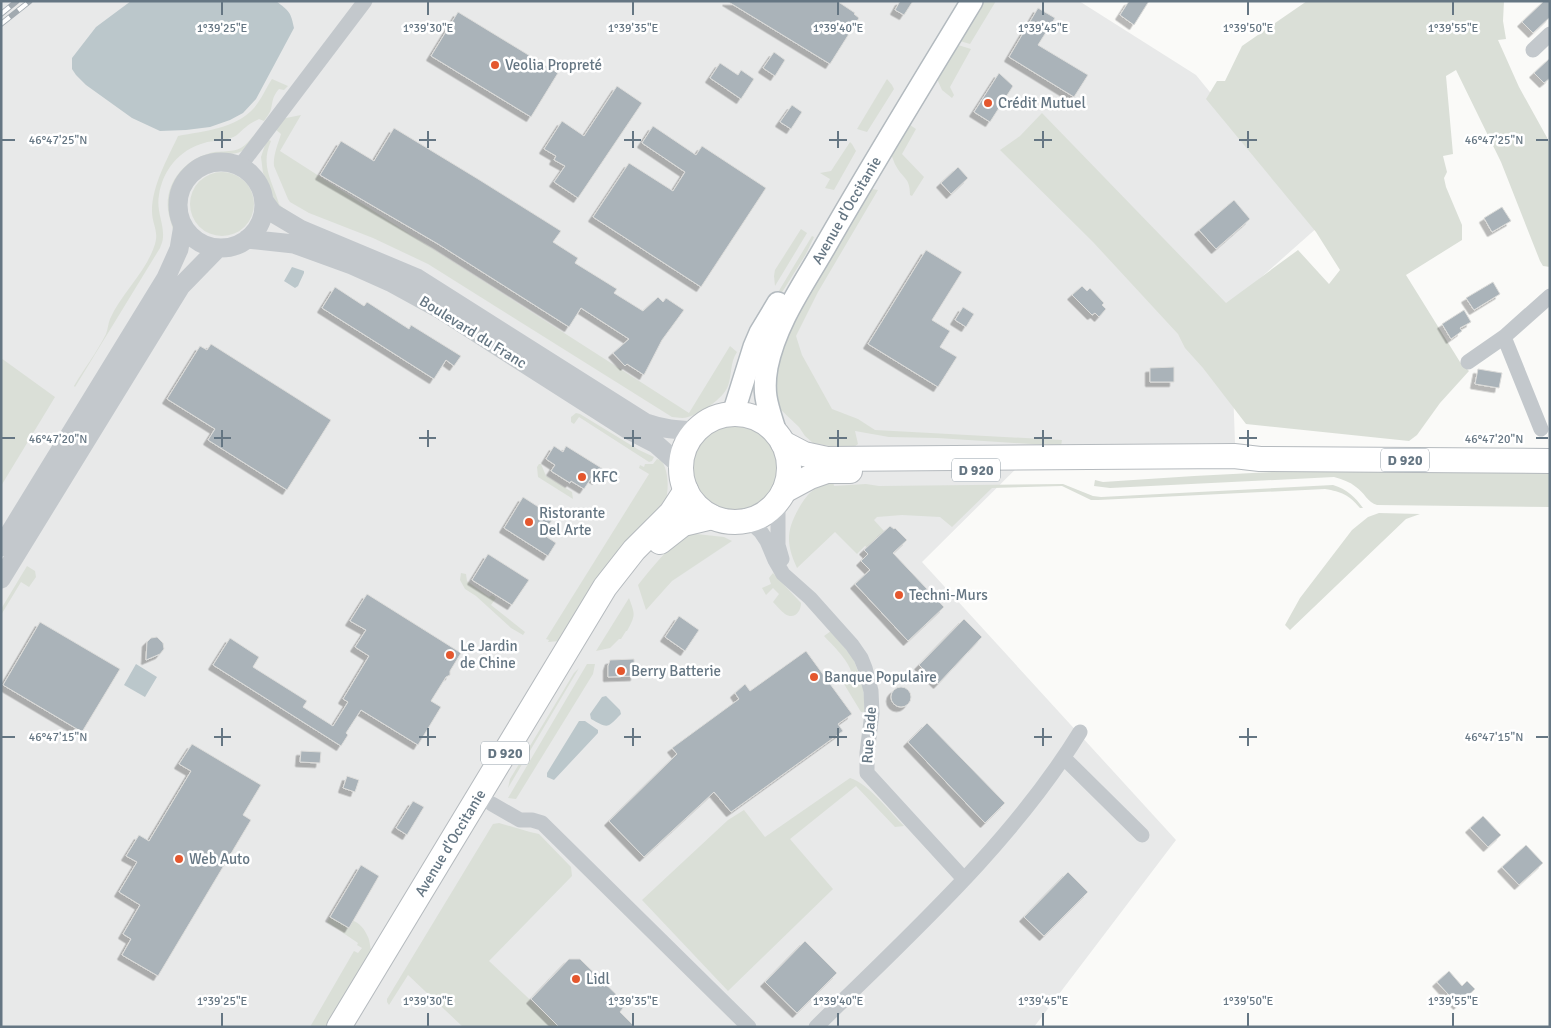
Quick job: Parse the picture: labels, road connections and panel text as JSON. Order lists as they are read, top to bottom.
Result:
{
  "streets": {
    "main road": ["Avenue d'Occitanie", "D 920"],
    "street": ["Boulevard du Franc", "Rue Jade"]
  },
  "crossings": [
    ["Avenue d'Occitanie", "Boulevard du Franc"],
    ["Avenue d'Occitanie", "D 920"],
    ["Avenue d'Occitanie", "Rue Jade"],
    ["Boulevard du Franc", "D 920"],
    ["Boulevard du Franc", "Rue Jade"],
    ["D 920", "Rue Jade"]
  ],
  "places": [
    "Veolia Propreté",
    "Crédit Mutuel",
    "KFC",
    "Ristorante Del Arte",
    "Techni-Murs",
    "Le Jardin de Chine",
    "Berry Batterie",
    "Banque Populaire",
    "Web Auto",
    "Lidl"
  ],
  "coordinates": [
    "1°39'25\"E",
    "1°39'30\"E",
    "1°39'35\"E",
    "1°39'40\"E",
    "1°39'45\"E",
    "1°39'50\"E",
    "1°39'55\"E",
    "46°47'25\"N",
    "46°47'20\"N",
    "46°47'15\"N"
  ]
}
